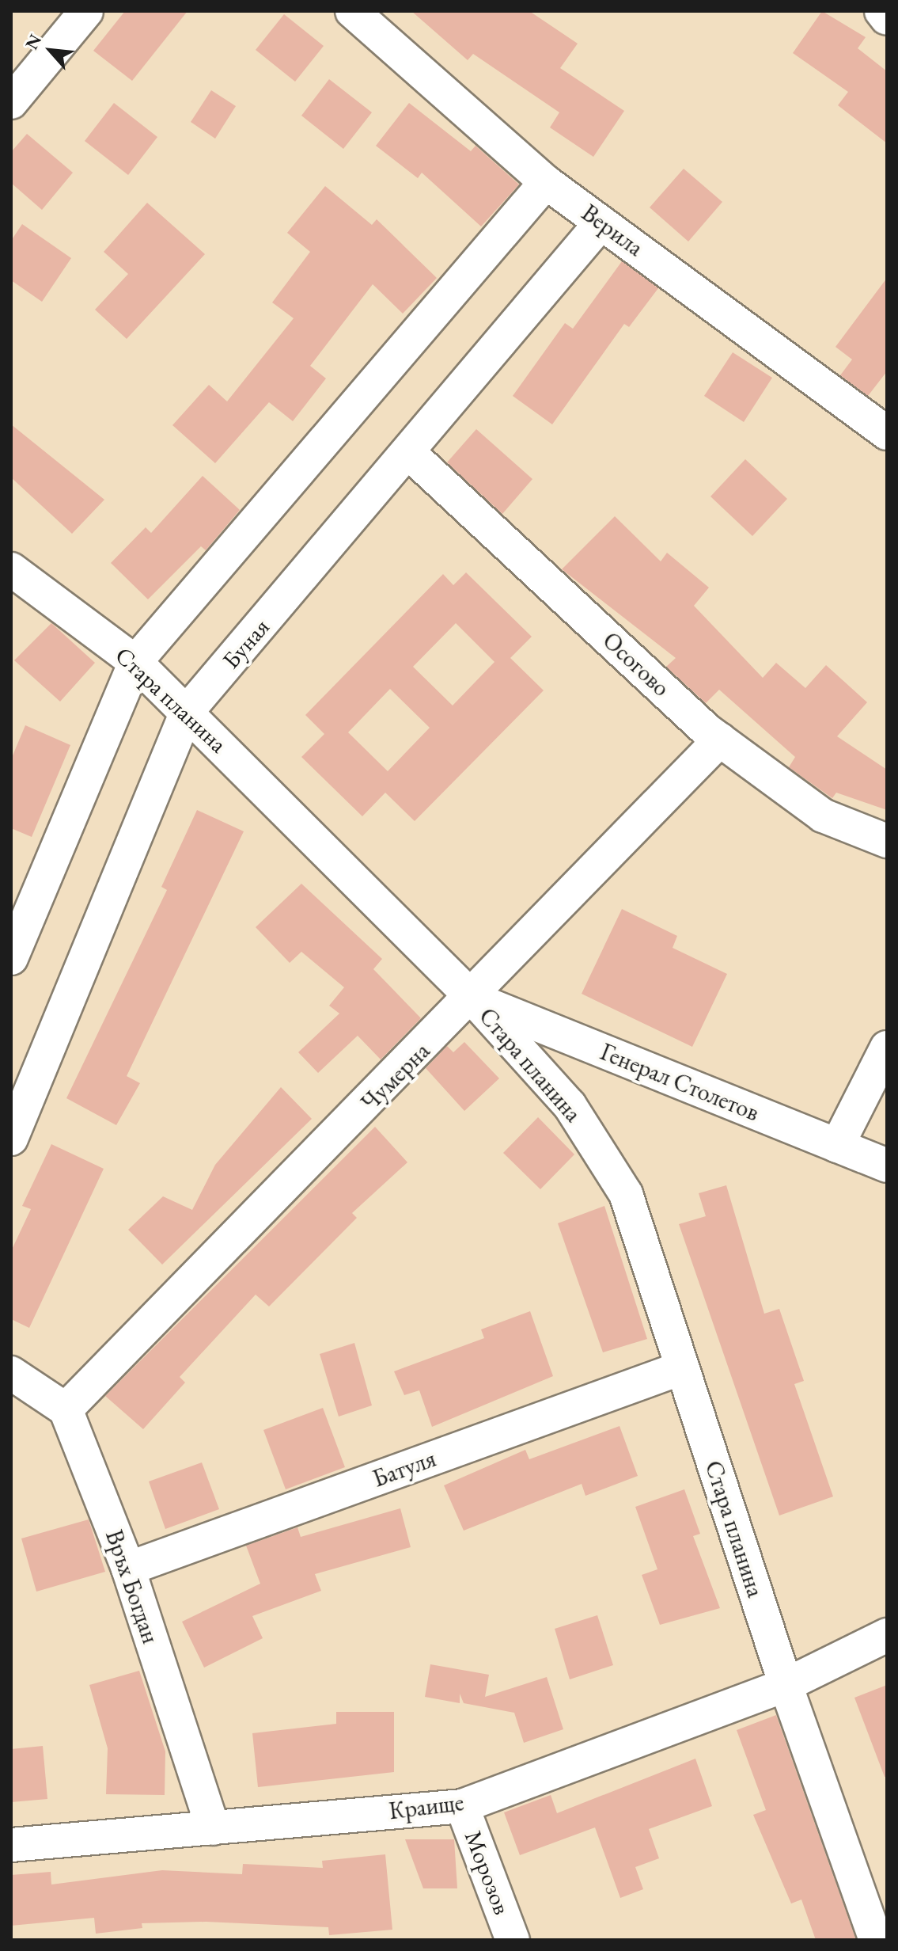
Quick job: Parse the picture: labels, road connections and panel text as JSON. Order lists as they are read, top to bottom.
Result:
{
  "streets": {
    "street": [
      "Верила",
      "Буная",
      "Осогово",
      "Стара планина",
      "Чумерна",
      "Генерал Столетов",
      "Батуля",
      "Връх Богдан",
      "Краище",
      "Морозов"
    ]
  },
  "crossings": [
    ["Верила", "Буная"],
    ["Буная", "Осогово"],
    ["Буная", "Стара планина"],
    ["Осогово", "Чумерна"],
    ["Стара планина", "Чумерна"],
    ["Стара планина", "Генерал Столетов"],
    ["Стара планина", "Батуля"],
    ["Стара планина", "Краище"],
    ["Чумерна", "Генерал Столетов"],
    ["Чумерна", "Връх Богдан"],
    ["Батуля", "Връх Богдан"],
    ["Връх Богдан", "Краище"],
    ["Краище", "Морозов"]
  ],
  "north": "top left"
}
